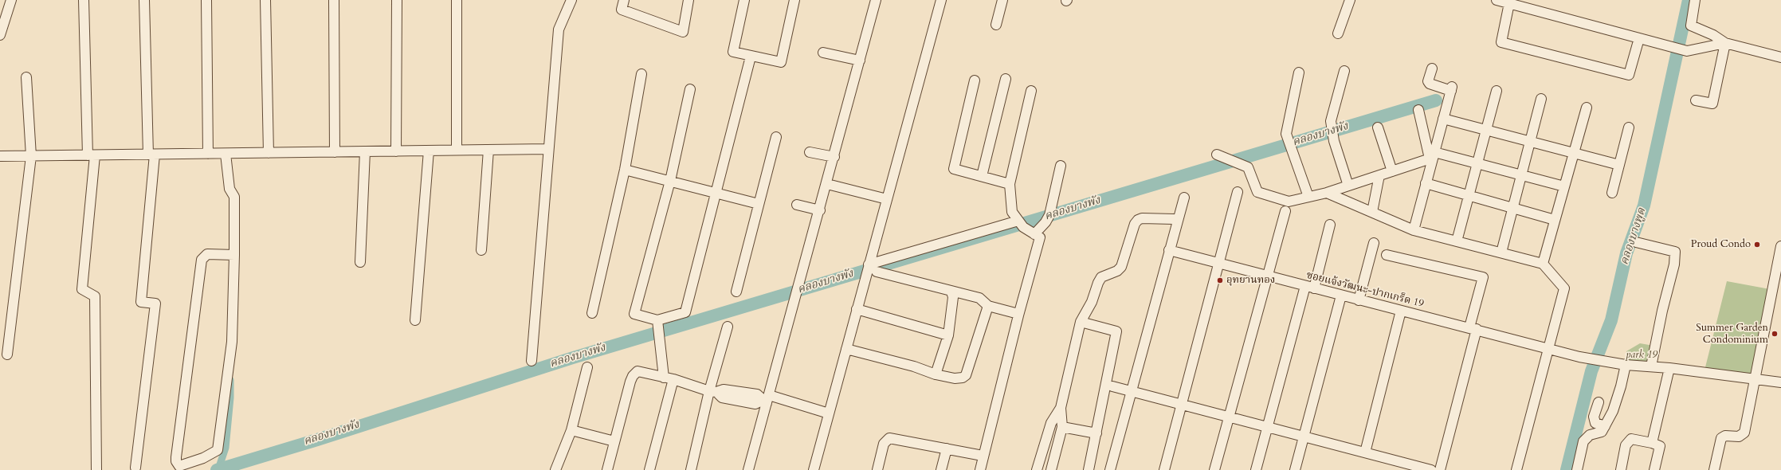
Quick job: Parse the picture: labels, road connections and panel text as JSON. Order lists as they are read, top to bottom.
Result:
{
  "streets": {
    "street": ["ซอยแจ้งวัฒนะ-ปากเกร็ด 19"]
  },
  "water": ["คลองบางพัง", "คลองบางพูด"],
  "parks": ["park 19"],
  "places": ["Proud Condo", "อุทยานทอง", "Summer Garden Condominium"]
}
